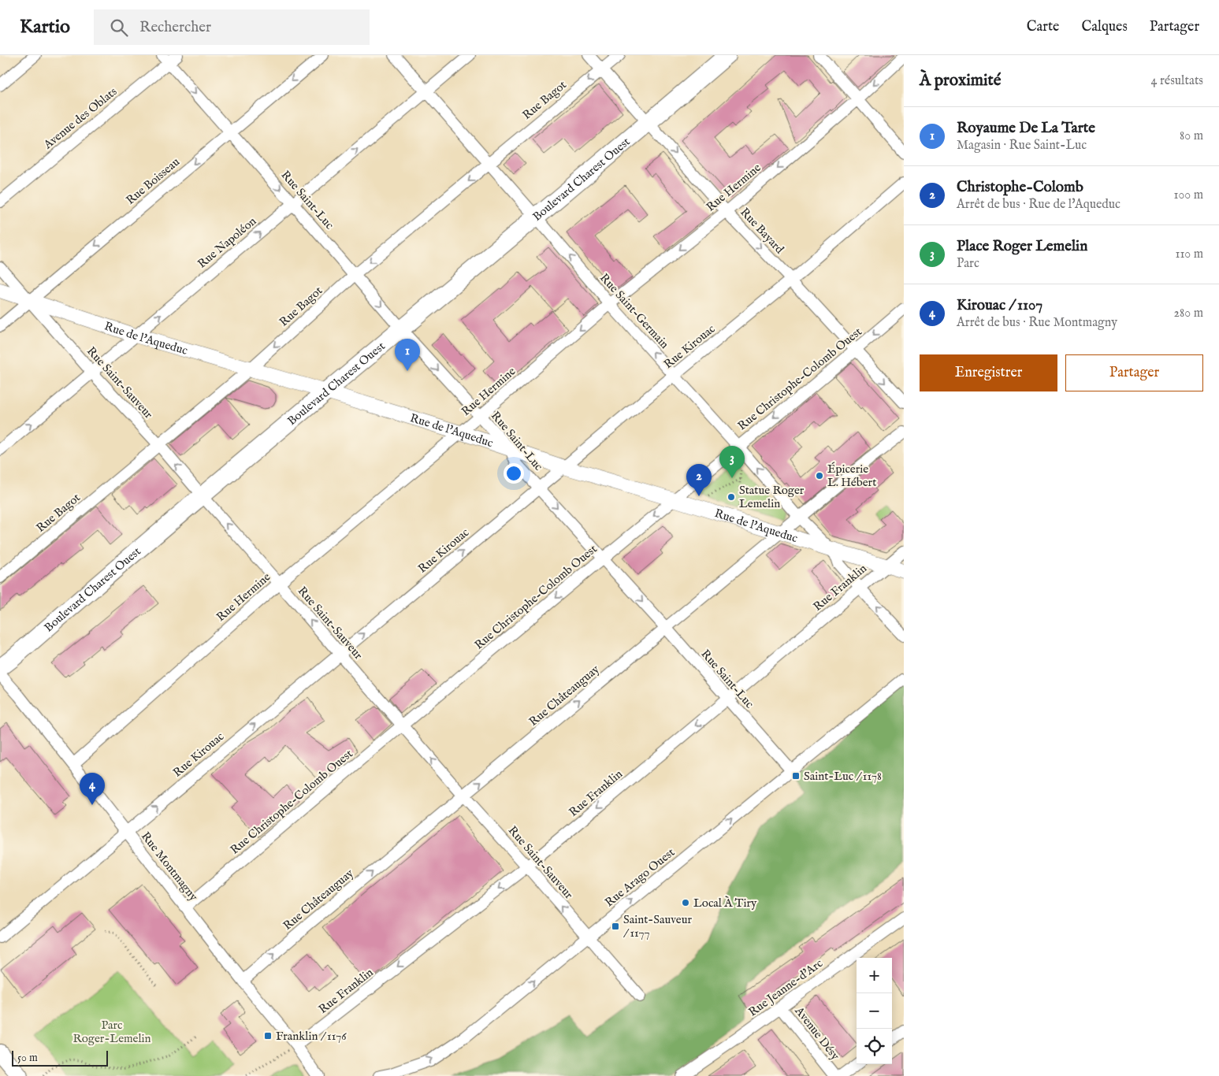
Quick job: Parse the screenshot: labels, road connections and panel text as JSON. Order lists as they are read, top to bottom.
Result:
{
  "streets": {
    "main road": ["Boulevard Charest Ouest"],
    "street": [
      "Rue Bagot",
      "Avenue des Oblats",
      "Rue Boisseau",
      "Rue Hermine",
      "Rue Saint-Luc",
      "Rue Bayard",
      "Rue Napoléon",
      "Rue Saint-Germain",
      "Rue de l'Aqueduc",
      "Rue Kirouac",
      "Rue Christophe-Colomb Ouest",
      "Rue Saint-Sauveur",
      "Rue Franklin",
      "Rue Châteauguay",
      "Rue Montmagny",
      "Rue Arago Ouest",
      "Rue Jeanne-d'Arc",
      "Avenue Désy"
    ]
  },
  "crossings": [
    ["Rue Bagot", "Rue Saint-Luc"],
    ["Rue Bagot", "Rue Bayard"],
    ["Rue Bagot", "Rue Saint-Germain"],
    ["Rue Bagot", "Rue de l'Aqueduc"],
    ["Rue Bagot", "Rue Saint-Sauveur"],
    ["Avenue des Oblats", "Rue Saint-Luc"],
    ["Boulevard Charest Ouest", "Rue Saint-Luc"],
    ["Boulevard Charest Ouest", "Rue Bayard"],
    ["Boulevard Charest Ouest", "Rue Saint-Germain"],
    ["Boulevard Charest Ouest", "Rue de l'Aqueduc"],
    ["Boulevard Charest Ouest", "Rue Saint-Sauveur"],
    ["Rue Boisseau", "Rue Saint-Luc"],
    ["Rue Boisseau", "Rue de l'Aqueduc"],
    ["Rue Boisseau", "Rue Saint-Sauveur"],
    ["Rue Hermine", "Rue Saint-Luc"],
    ["Rue Hermine", "Rue Bayard"],
    ["Rue Hermine", "Rue Saint-Germain"],
    ["Rue Hermine", "Rue de l'Aqueduc"],
    ["Rue Hermine", "Rue Saint-Sauveur"],
    ["Rue Hermine", "Rue Montmagny"],
    ["Rue Saint-Luc", "Rue Napoléon"],
    ["Rue Saint-Luc", "Rue de l'Aqueduc"],
    ["Rue Saint-Luc", "Rue Kirouac"],
    ["Rue Saint-Luc", "Rue Christophe-Colomb Ouest"],
    ["Rue Saint-Luc", "Rue Franklin"],
    ["Rue Saint-Luc", "Rue Châteauguay"],
    ["Rue Saint-Luc", "Rue Arago Ouest"],
    ["Rue Bayard", "Rue Kirouac"],
    ["Rue Bayard", "Rue Christophe-Colomb Ouest"],
    ["Rue Napoléon", "Rue Saint-Germain"],
    ["Rue Napoléon", "Rue de l'Aqueduc"],
    ["Rue Napoléon", "Rue Saint-Sauveur"],
    ["Rue Saint-Germain", "Rue de l'Aqueduc"],
    ["Rue Saint-Germain", "Rue Kirouac"],
    ["Rue Saint-Germain", "Rue Christophe-Colomb Ouest"],
    ["Rue Saint-Germain", "Rue Franklin"],
    ["Rue Saint-Germain", "Rue Châteauguay"],
    ["Rue de l'Aqueduc", "Rue Kirouac"],
    ["Rue de l'Aqueduc", "Rue Christophe-Colomb Ouest"],
    ["Rue de l'Aqueduc", "Rue Saint-Sauveur"],
    ["Rue de l'Aqueduc", "Rue Franklin"],
    ["Rue de l'Aqueduc", "Rue Châteauguay"],
    ["Rue Kirouac", "Rue Saint-Sauveur"],
    ["Rue Kirouac", "Rue Montmagny"],
    ["Rue Christophe-Colomb Ouest", "Rue Saint-Sauveur"],
    ["Rue Christophe-Colomb Ouest", "Rue Montmagny"],
    ["Rue Saint-Sauveur", "Rue Franklin"],
    ["Rue Saint-Sauveur", "Rue Châteauguay"],
    ["Rue Saint-Sauveur", "Rue Arago Ouest"],
    ["Rue Franklin", "Rue Montmagny"],
    ["Rue Châteauguay", "Rue Montmagny"],
    ["Rue Jeanne-d'Arc", "Avenue Désy"]
  ],
  "one_way": [
    "Rue Bagot",
    "Rue Boisseau",
    "Rue Hermine",
    "Rue Saint-Luc",
    "Rue Bayard",
    "Rue Napoléon",
    "Rue Saint-Germain",
    "Rue Kirouac",
    "Rue Christophe-Colomb Ouest",
    "Rue Saint-Sauveur",
    "Rue Franklin",
    "Rue Châteauguay",
    "Rue Arago Ouest"
  ],
  "parks": ["Parc Roger-Lemelin"],
  "places": {
    "other": ["Épicerie L. Hébert", "Statue Roger Lemelin", "Local À Tiry"],
    "transit": ["Saint-Luc / 1178", "Saint-Sauveur / 1177", "Franklin / 1176"]
  },
  "scale_bar": "50 m",
  "page": {
    "header": "Kartio",
    "search": "Rechercher",
    "nav": ["Carte", "Calques", "Partager"],
    "heading": ["À proximité", "4 résultats"],
    "list": [
      {
        "mark": "1",
        "name": "Royaume De La Tarte",
        "note": "Magasin · Rue Saint-Luc",
        "value": "80 m"
      },
      {
        "mark": "2",
        "name": "Christophe-Colomb",
        "note": "Arrêt de bus · Rue de l'Aqueduc",
        "value": "100 m"
      },
      {
        "mark": "3",
        "name": "Place Roger Lemelin",
        "note": "Parc",
        "value": "110 m"
      },
      {
        "mark": "4",
        "name": "Kirouac / 1107",
        "note": "Arrêt de bus · Rue Montmagny",
        "value": "280 m"
      }
    ],
    "pins": [
      "1",
      "3",
      "2",
      "4"
    ],
    "buttons": ["Enregistrer", "Partager"],
    "map_buttons": ["+", "−"],
    "scale": "50 m"
  }
}
